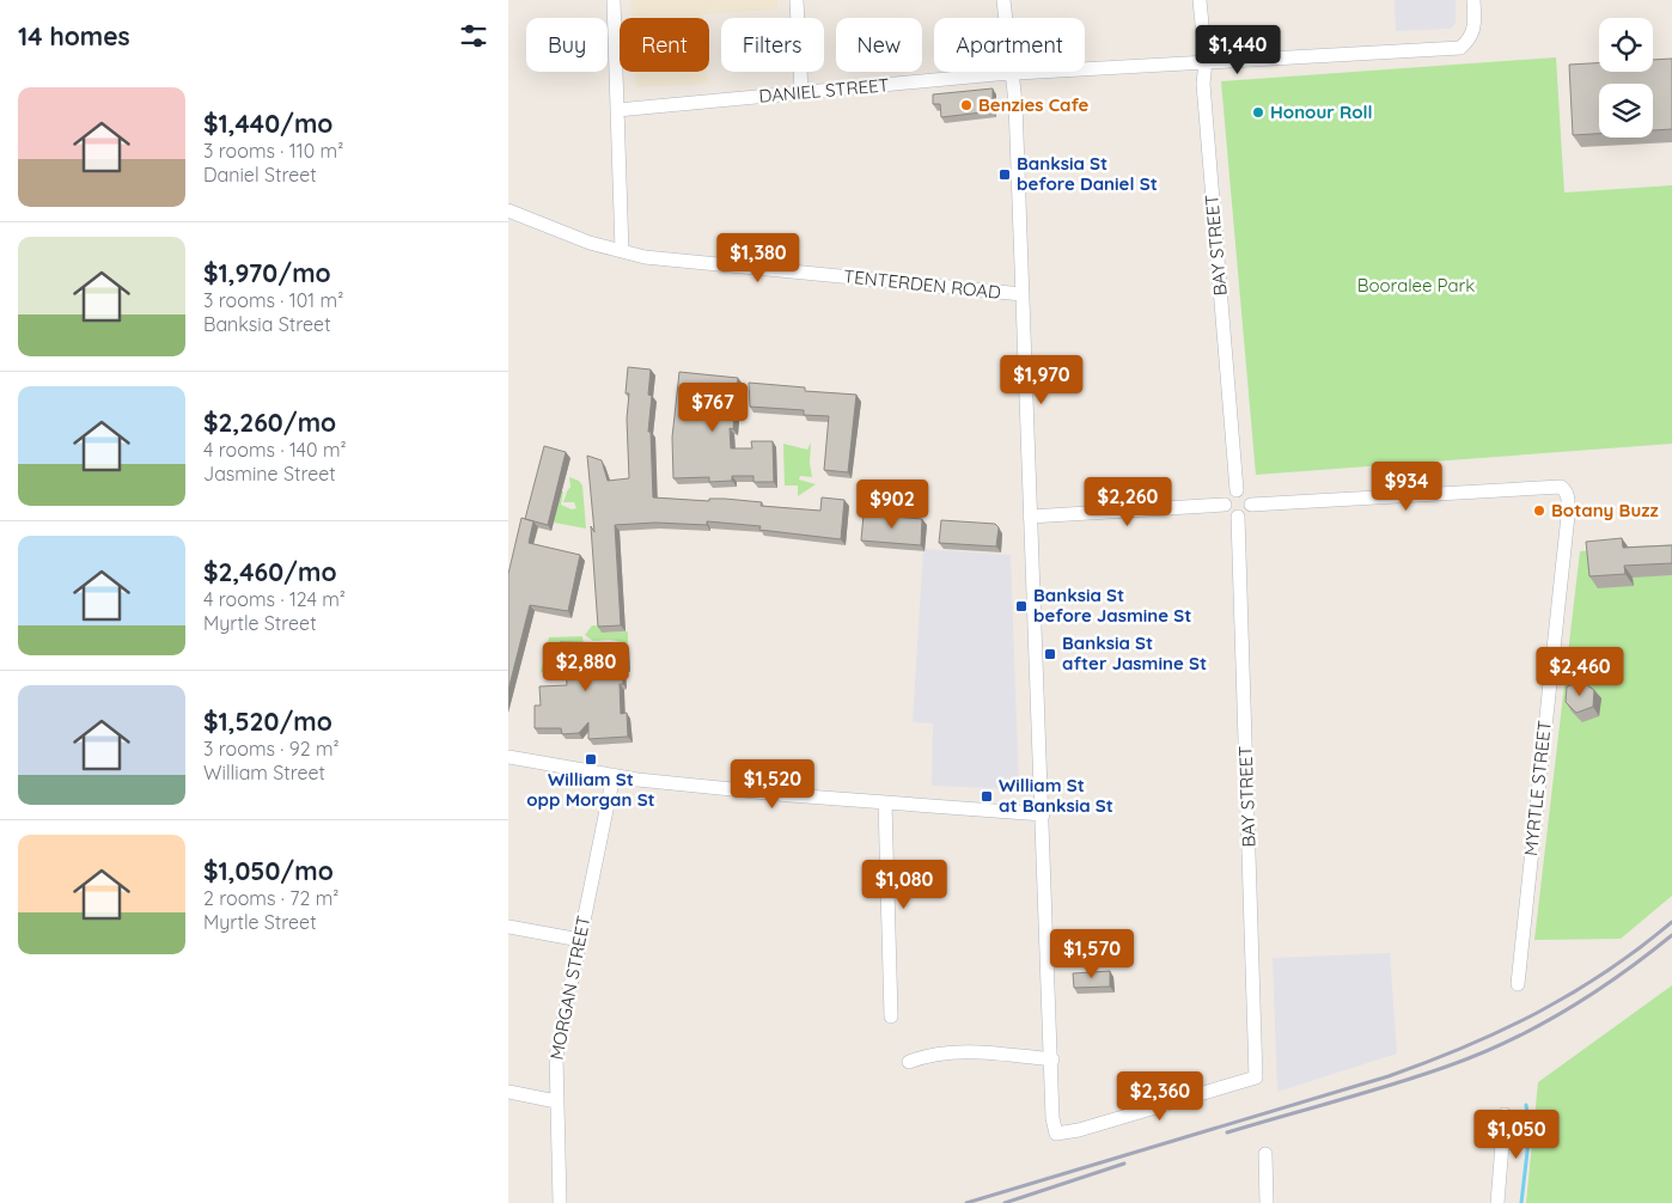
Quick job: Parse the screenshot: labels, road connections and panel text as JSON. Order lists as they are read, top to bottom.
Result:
{
  "streets": {
    "street": [
      "DANIEL STREET",
      "BAY STREET",
      "TENTERDEN ROAD",
      "MYRTLE STREET",
      "MORGAN STREET"
    ]
  },
  "crossings": [
    ["DANIEL STREET", "BAY STREET"],
    ["BAY STREET", "MYRTLE STREET"]
  ],
  "parks": ["Booralee Park"],
  "places": {
    "other": ["Benzies Cafe", "Honour Roll", "Botany Buzz"],
    "transit": [
      "Banksia St before Daniel St",
      "Banksia St before Jasmine St",
      "Banksia St after Jasmine St",
      "William St opp Morgan St",
      "William St at Banksia St"
    ]
  },
  "page": {
    "heading": "14 homes",
    "chip": [
      "Buy",
      "Rent",
      "Filters",
      "New",
      "Apartment"
    ],
    "price": [
      "$1,440",
      "$1,380",
      "$1,970",
      "$767",
      "$934",
      "$2,260",
      "$902",
      "$2,880",
      "$2,460",
      "$1,520",
      "$1,080",
      "$1,570",
      "$2,360",
      "$1,050"
    ],
    "list": [
      {
        "name": "$1,440/mo",
        "note": "3 rooms · 110 m² · Daniel Street"
      },
      {
        "name": "$1,970/mo",
        "note": "3 rooms · 101 m² · Banksia Street"
      },
      {
        "name": "$2,260/mo",
        "note": "4 rooms · 140 m² · Jasmine Street"
      },
      {
        "name": "$2,460/mo",
        "note": "4 rooms · 124 m² · Myrtle Street"
      },
      {
        "name": "$1,520/mo",
        "note": "3 rooms · 92 m² · William Street"
      },
      {
        "name": "$1,050/mo",
        "note": "2 rooms · 72 m² · Myrtle Street"
      }
    ]
  }
}
